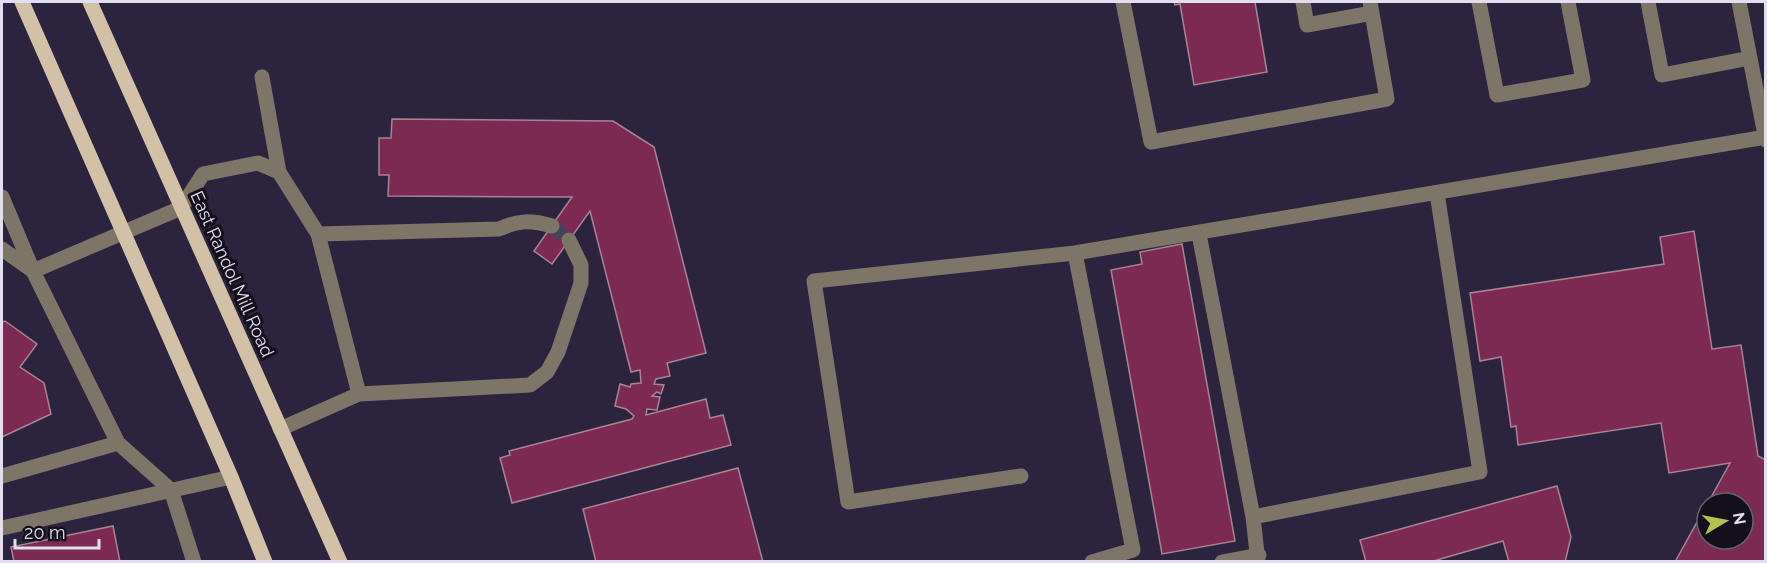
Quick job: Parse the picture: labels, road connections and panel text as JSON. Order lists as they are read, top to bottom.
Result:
{
  "streets": {
    "main road": ["East Randol Mill Road"]
  },
  "scale_bar": "20 m",
  "north": "right"
}
